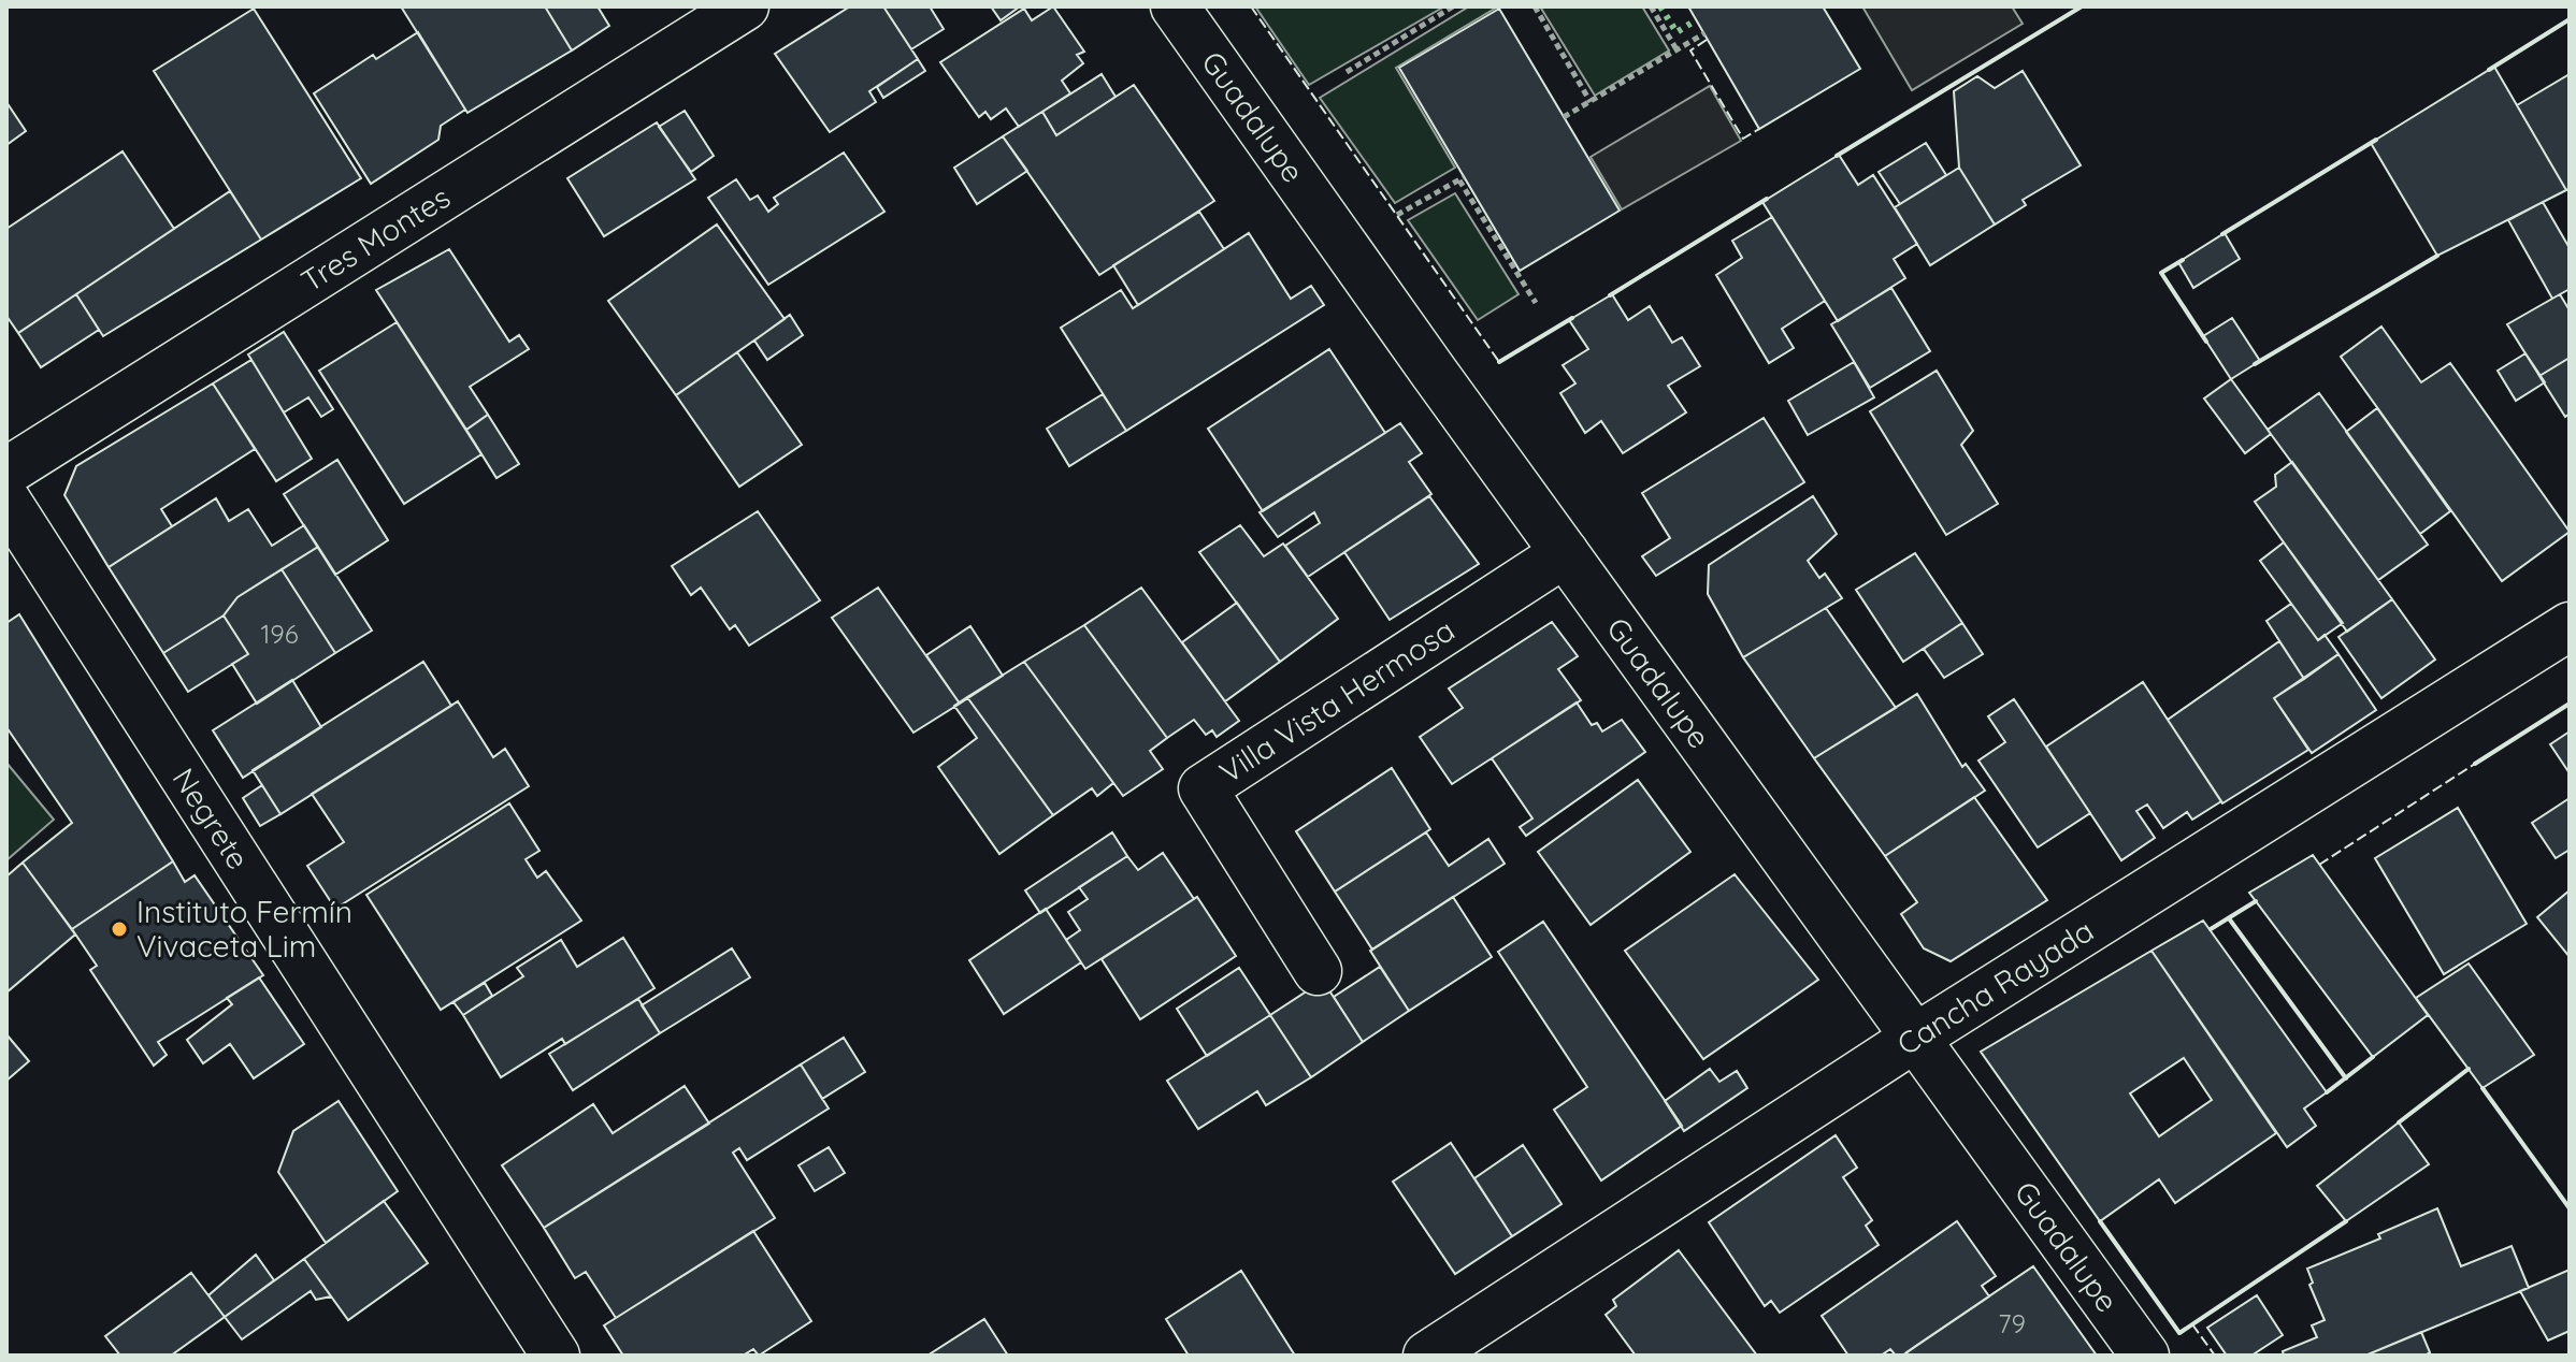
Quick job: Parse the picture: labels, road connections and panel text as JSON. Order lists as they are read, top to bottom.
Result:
{
  "streets": {
    "street": [
      "Guadalupe",
      "Tres Montes",
      "Villa Vista Hermosa",
      "Negrete",
      "Cancha Rayada"
    ]
  },
  "crossings": [
    ["Guadalupe", "Villa Vista Hermosa"],
    ["Guadalupe", "Cancha Rayada"]
  ],
  "places": ["Instituto Fermín Vivaceta Lim"],
  "house_numbers": ["196", "79"]
}
